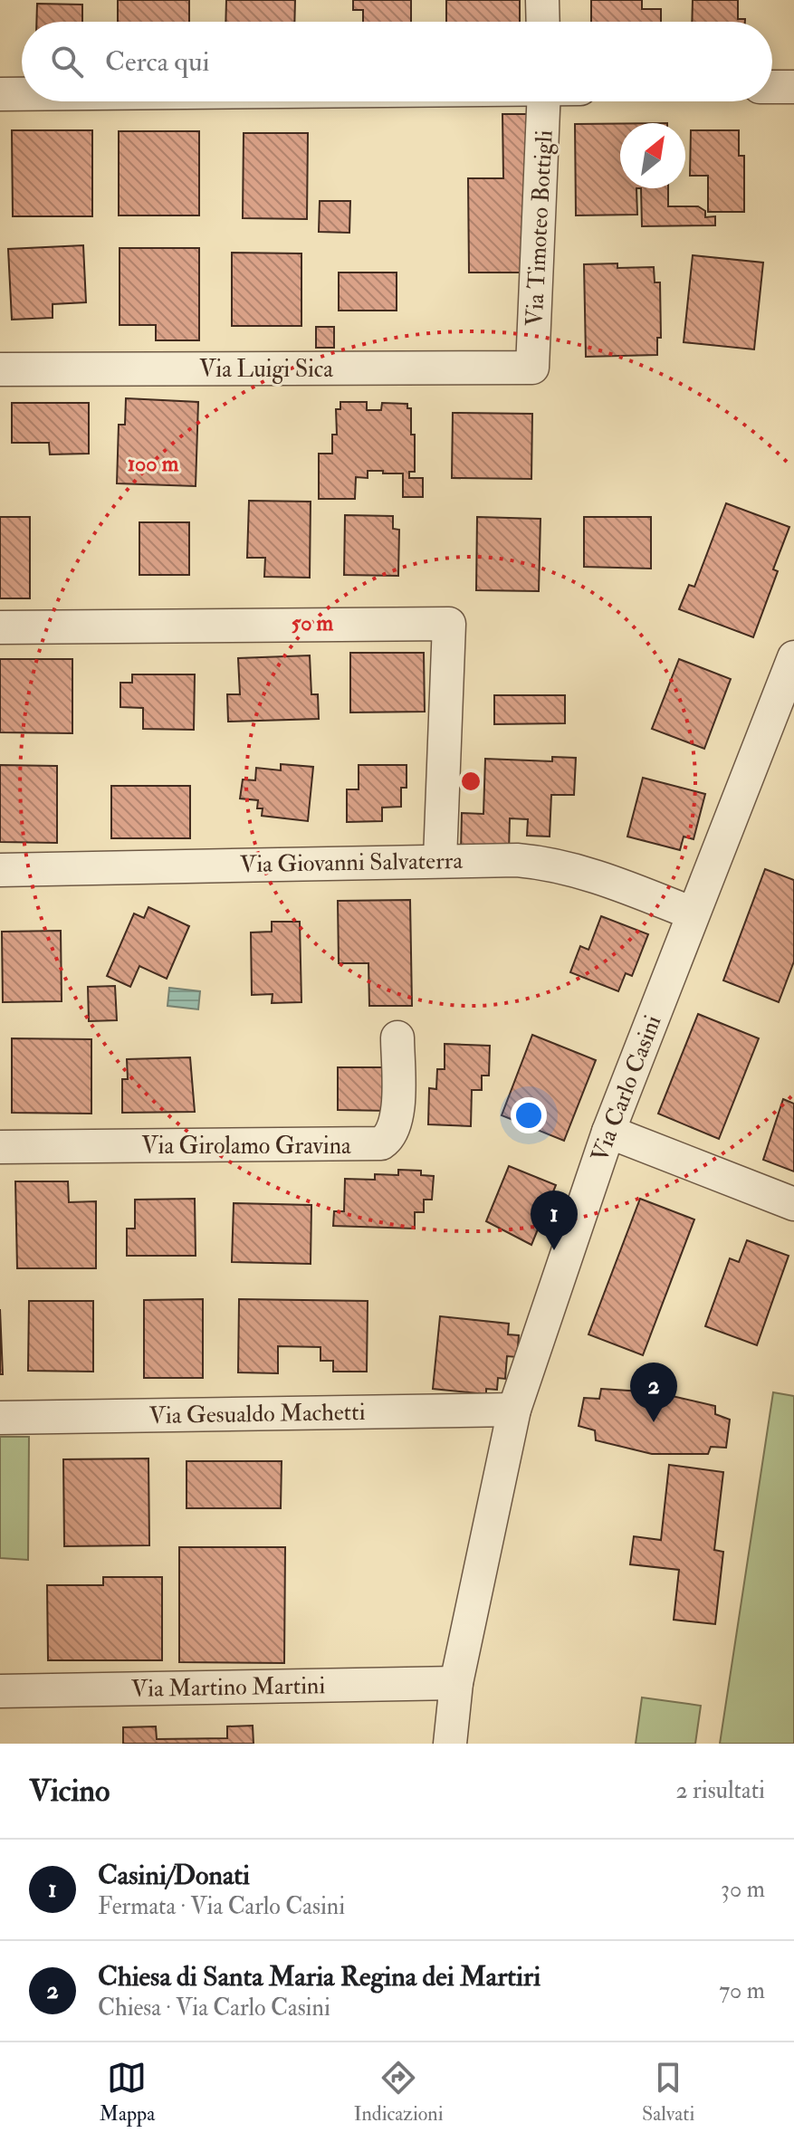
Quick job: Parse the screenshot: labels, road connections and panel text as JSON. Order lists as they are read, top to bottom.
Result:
{
  "streets": {
    "street": [
      "Via Timoteo Bottigli",
      "Via Luigi Sica",
      "Via Giovanni Salvaterra",
      "Via Carlo Casini",
      "Via Girolamo Gravina",
      "Via Gesualdo Machetti",
      "Via Martino Martini"
    ]
  },
  "crossings": [
    ["Via Timoteo Bottigli", "Via Luigi Sica"],
    ["Via Giovanni Salvaterra", "Via Carlo Casini"],
    ["Via Carlo Casini", "Via Gesualdo Machetti"],
    ["Via Carlo Casini", "Via Martino Martini"]
  ],
  "north": "top right",
  "page": {
    "search": "Cerca qui",
    "pins": ["1", "2"],
    "heading": ["Vicino", "2 risultati"],
    "list": [
      {
        "mark": "1",
        "name": "Casini/Donati",
        "note": "Fermata · Via Carlo Casini",
        "value": "30 m"
      },
      {
        "mark": "2",
        "name": "Chiesa di Santa Maria Regina dei Martiri",
        "note": "Chiesa · Via Carlo Casini",
        "value": "70 m"
      }
    ],
    "nav": ["Mappa", "Indicazioni", "Salvati"]
  },
  "rings": ["100 m", "50 m"]
}
